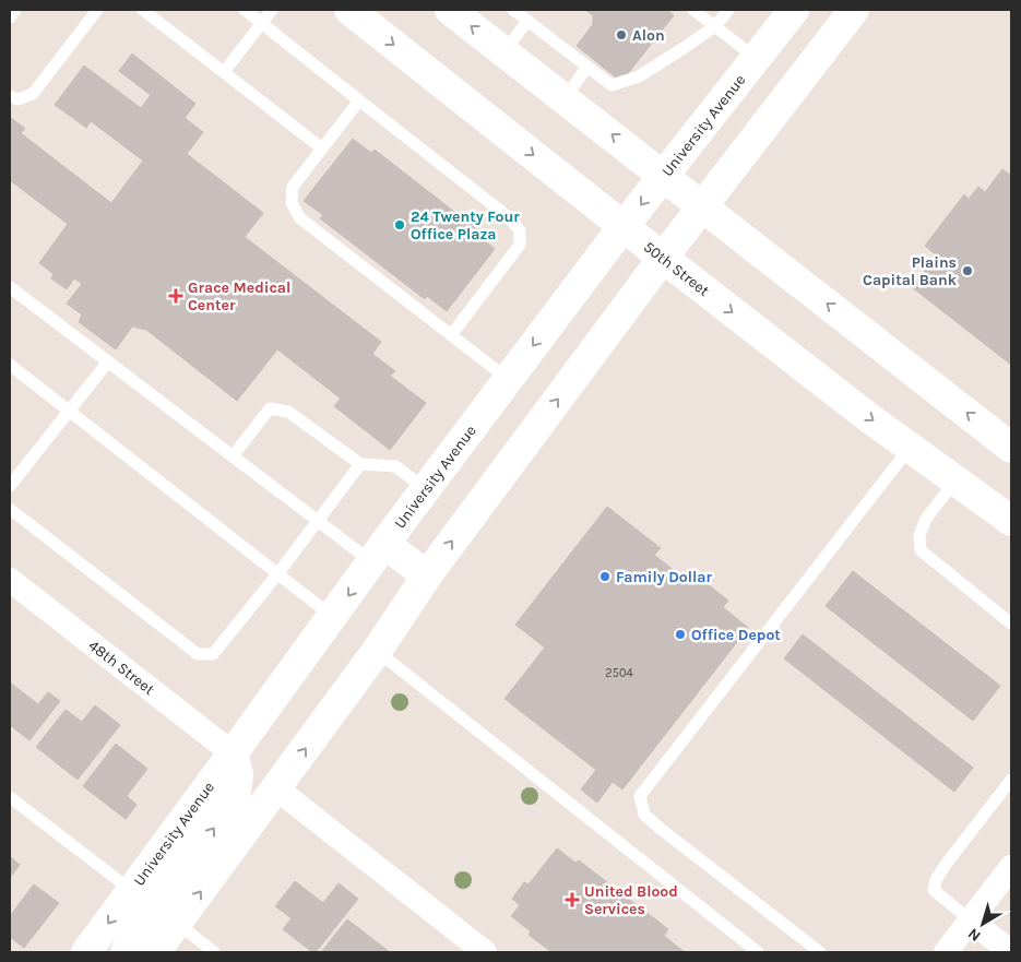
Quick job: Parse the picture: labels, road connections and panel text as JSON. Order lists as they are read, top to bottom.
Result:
{
  "streets": {
    "main road": ["University Avenue", "50th Street"],
    "street": ["48th Street"]
  },
  "crossings": [
    ["University Avenue", "50th Street"],
    ["University Avenue", "48th Street"]
  ],
  "places": {
    "other": [
      "Alon",
      "24 Twenty Four Office Plaza",
      "Plains Capital Bank",
      "Family Dollar",
      "Office Depot"
    ],
    "health": ["Grace Medical Center", "United Blood Services"]
  },
  "house_numbers": ["2504"],
  "north": "bottom left"
}
